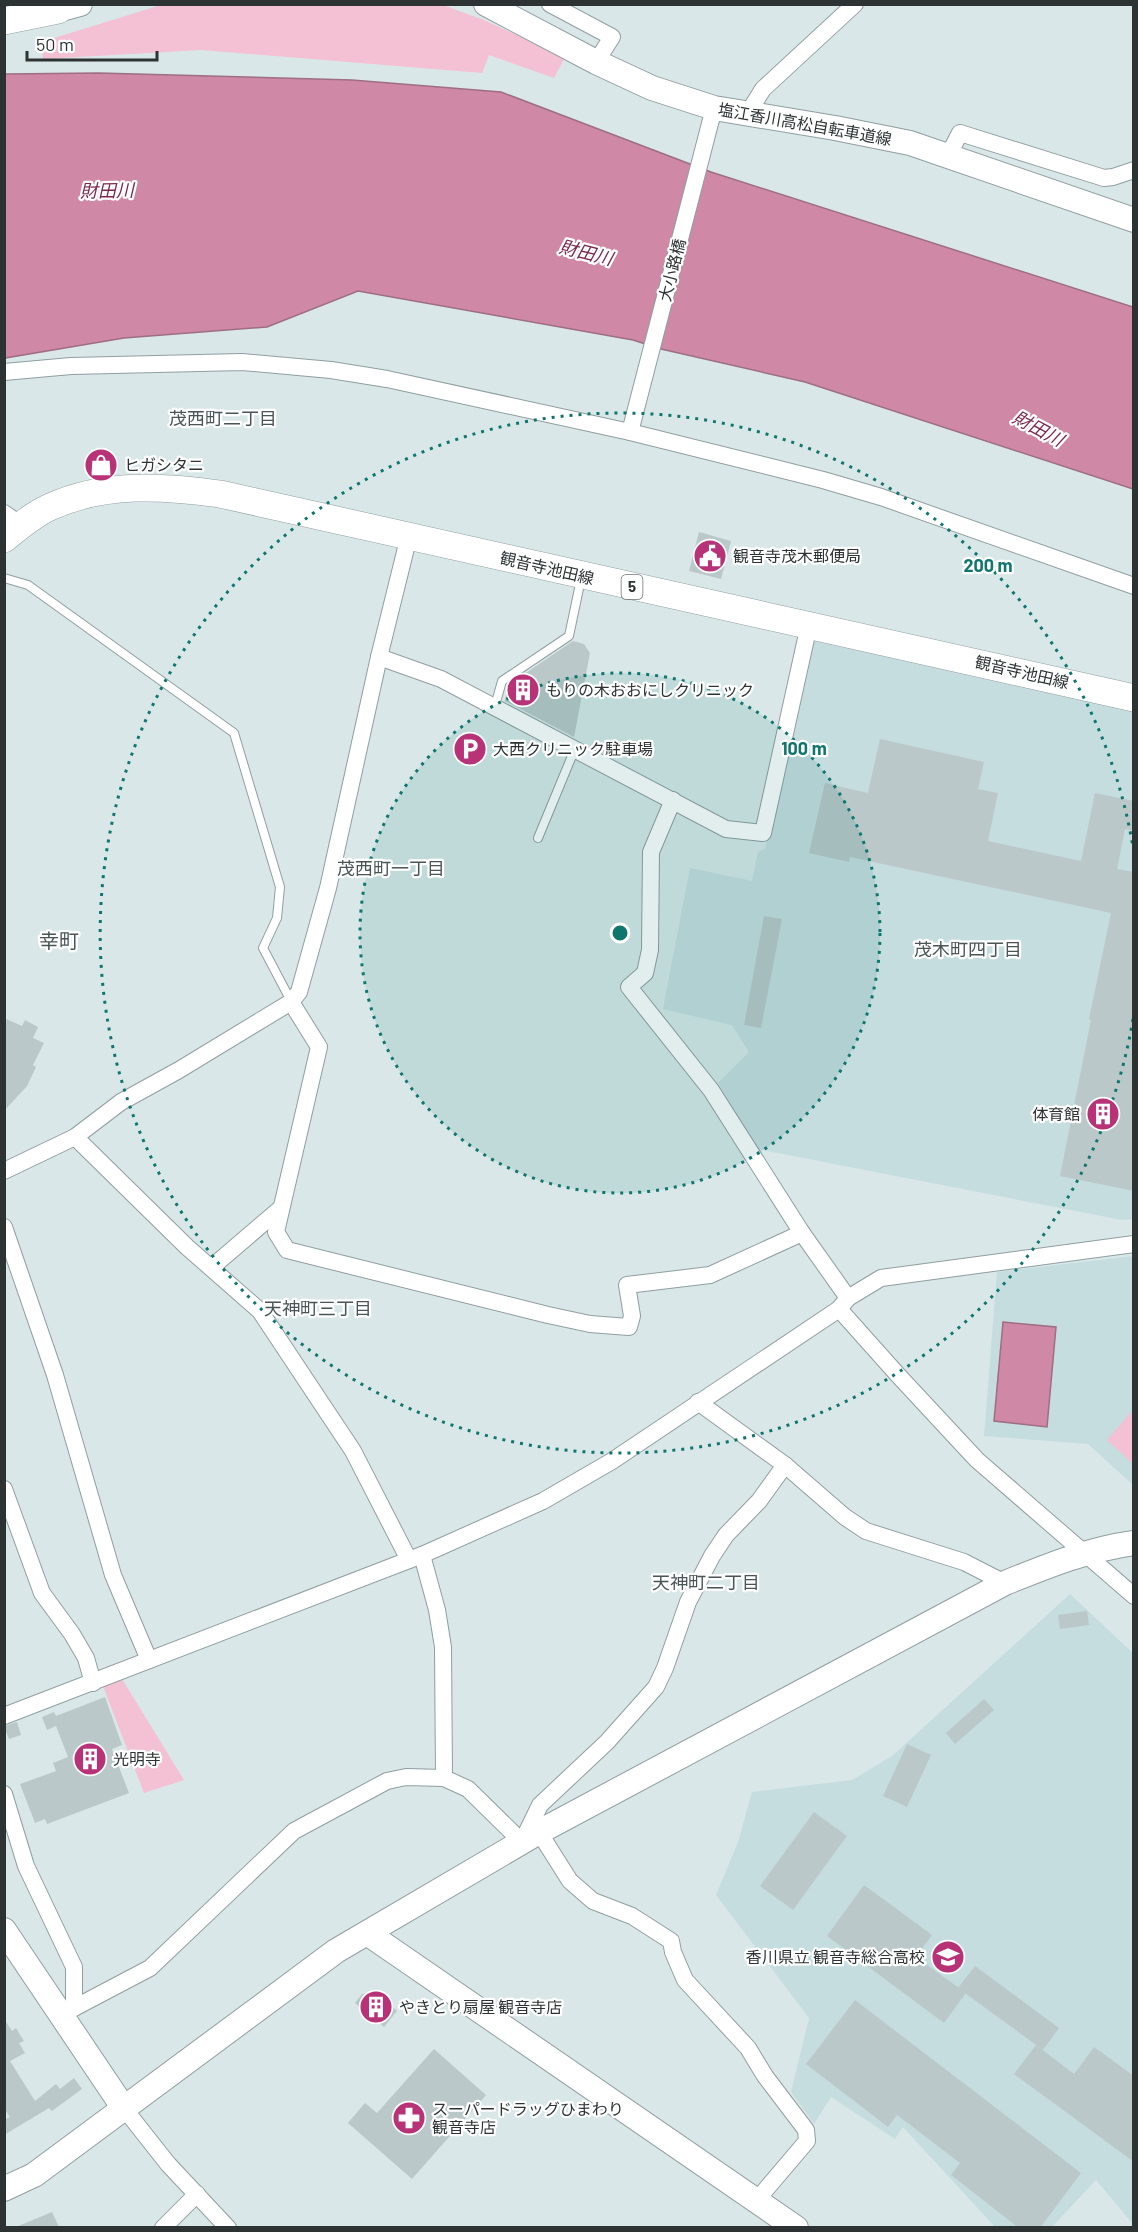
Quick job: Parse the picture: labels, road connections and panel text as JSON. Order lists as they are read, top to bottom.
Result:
{
  "streets": {
    "main road": ["観音寺池田線", "5"],
    "street": ["塩江香川高松自転車道線", "大小路橋"]
  },
  "crossings": [
    ["塩江香川高松自転車道線", "大小路橋"]
  ],
  "districts": [
    "茂西町二丁目",
    "茂西町一丁目",
    "幸町",
    "茂木町四丁目",
    "天神町三丁目",
    "天神町二丁目"
  ],
  "water": ["財田川"],
  "places": {
    "shop": ["ヒガシタニ"],
    "public building": ["観音寺茂木郵便局"],
    "building": [
      "もりの木おおにしクリニック",
      "体育館",
      "光明寺",
      "やきとり扇屋 観音寺店"
    ],
    "parking": ["大西クリニック駐車場"],
    "school or university": ["香川県立 観音寺総合高校"],
    "pharmacy": ["スーパードラッグひまわり 観音寺店"]
  },
  "scale_bar": "50 m",
  "rings": ["200 m", "100 m"]
}
